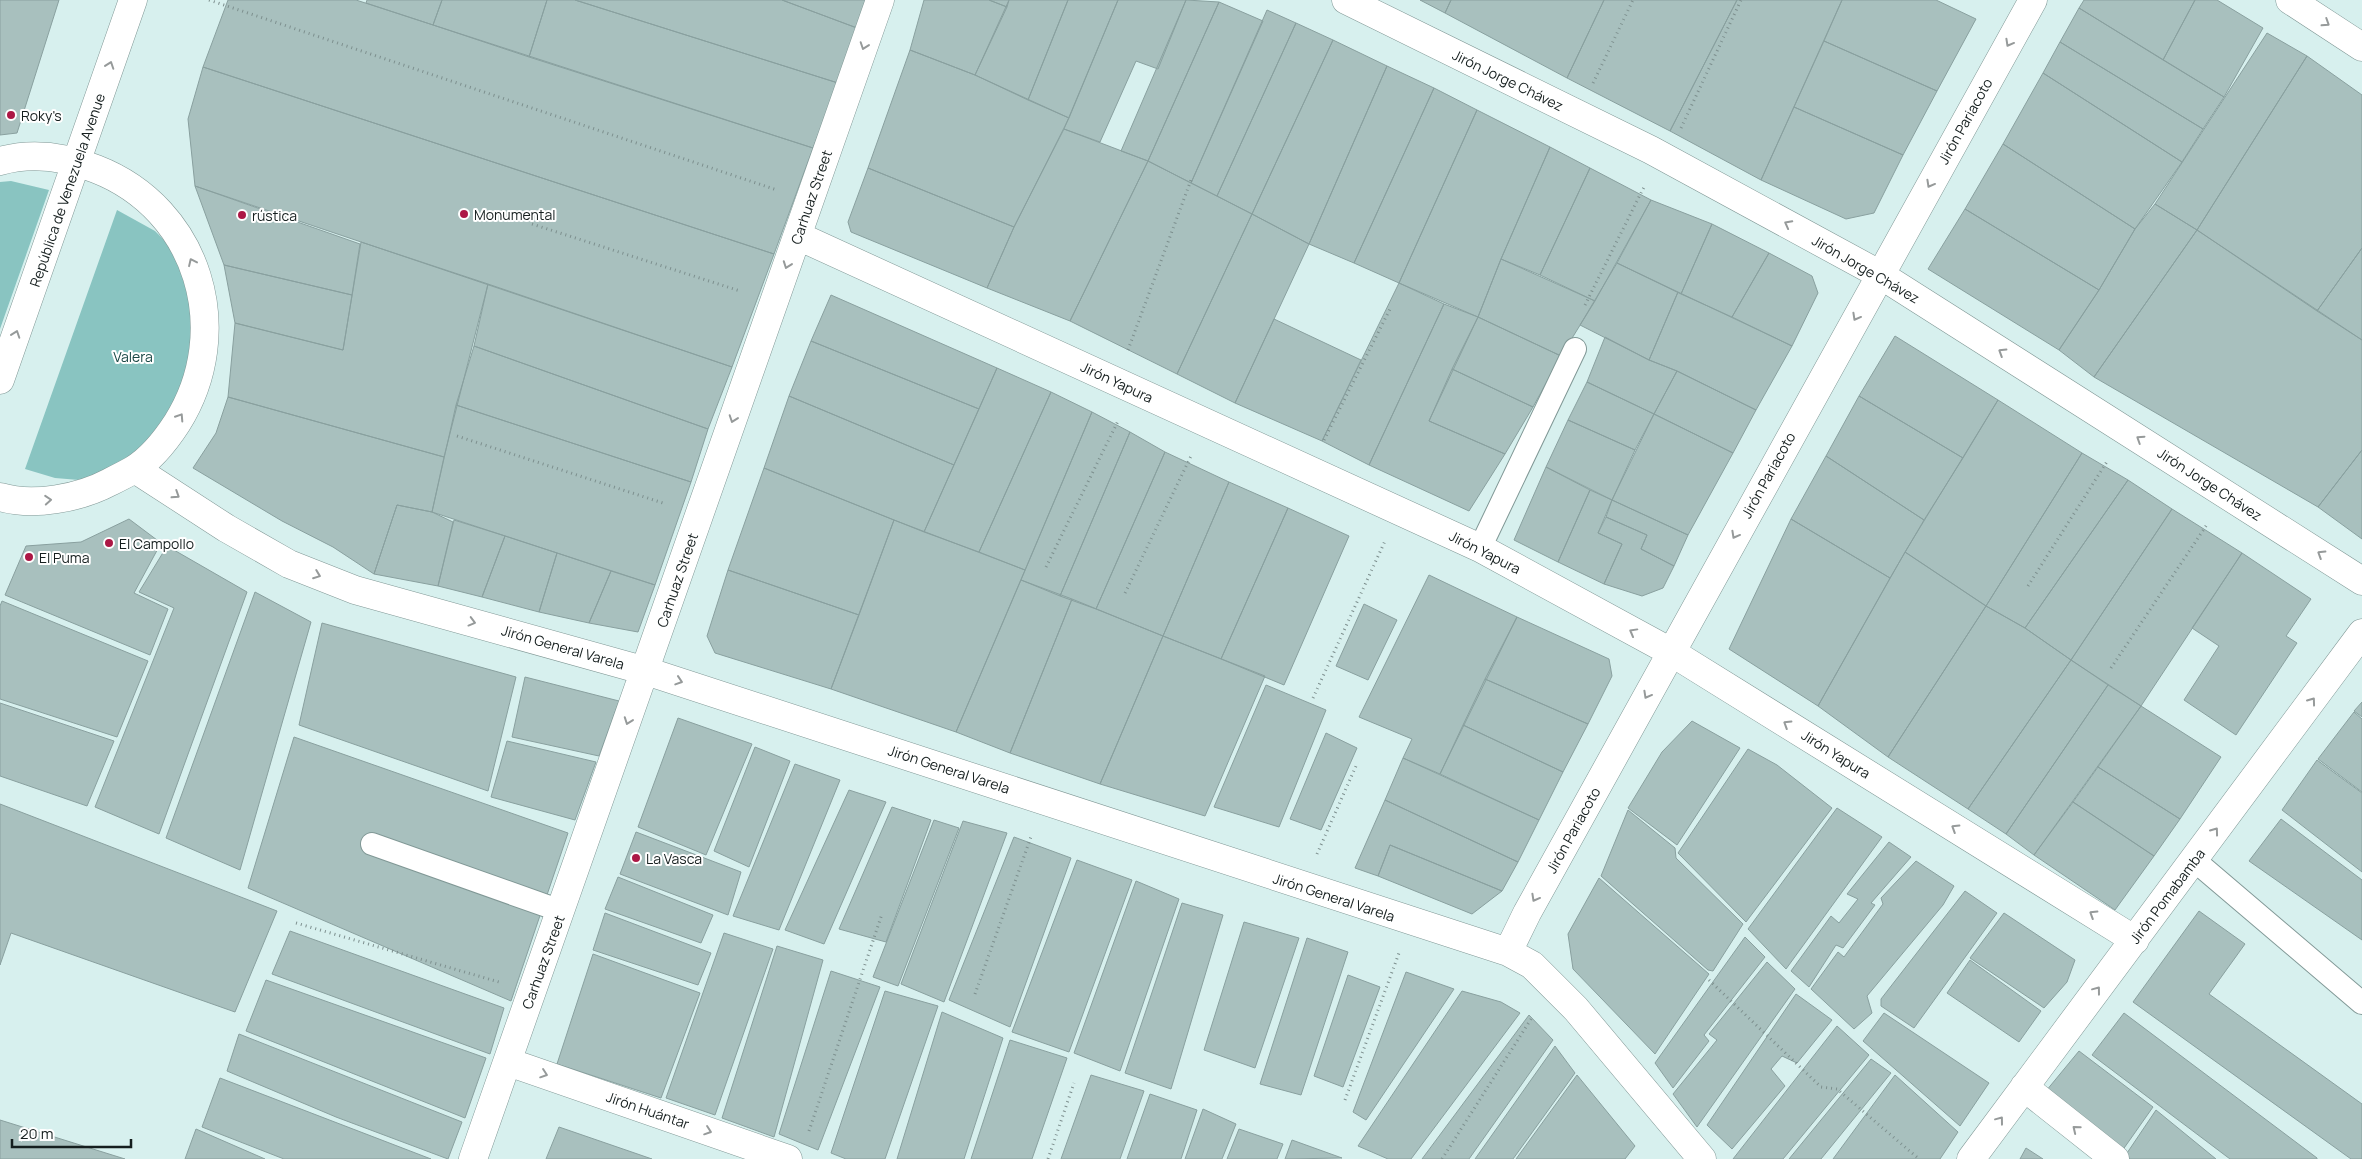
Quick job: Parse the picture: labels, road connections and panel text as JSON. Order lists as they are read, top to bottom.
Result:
{
  "streets": {
    "street": [
      "Jirón Jorge Chávez",
      "Jirón Pariacoto",
      "República de Venezuela Avenue",
      "Carhuaz Street",
      "Jirón Yapura",
      "Jirón General Varela",
      "Jirón Pomabamba",
      "Jirón Huántar"
    ]
  },
  "crossings": [
    ["Jirón Jorge Chávez", "Jirón Pariacoto"],
    ["Jirón Pariacoto", "Jirón Yapura"],
    ["Jirón Pariacoto", "Jirón General Varela"],
    ["Carhuaz Street", "Jirón Yapura"],
    ["Carhuaz Street", "Jirón General Varela"],
    ["Carhuaz Street", "Jirón Huántar"],
    ["Jirón Yapura", "Jirón Pomabamba"]
  ],
  "one_way": [
    "Jirón Jorge Chávez",
    "Jirón Pariacoto",
    "República de Venezuela Avenue",
    "Carhuaz Street",
    "Jirón Yapura",
    "Jirón General Varela",
    "Jirón Pomabamba",
    "Jirón Huántar"
  ],
  "parks": ["Valera"],
  "places": [
    "Roky's",
    "Monumental",
    "rústica",
    "El Campollo",
    "El Puma",
    "La Vasca"
  ],
  "scale_bar": "20 m"
}
